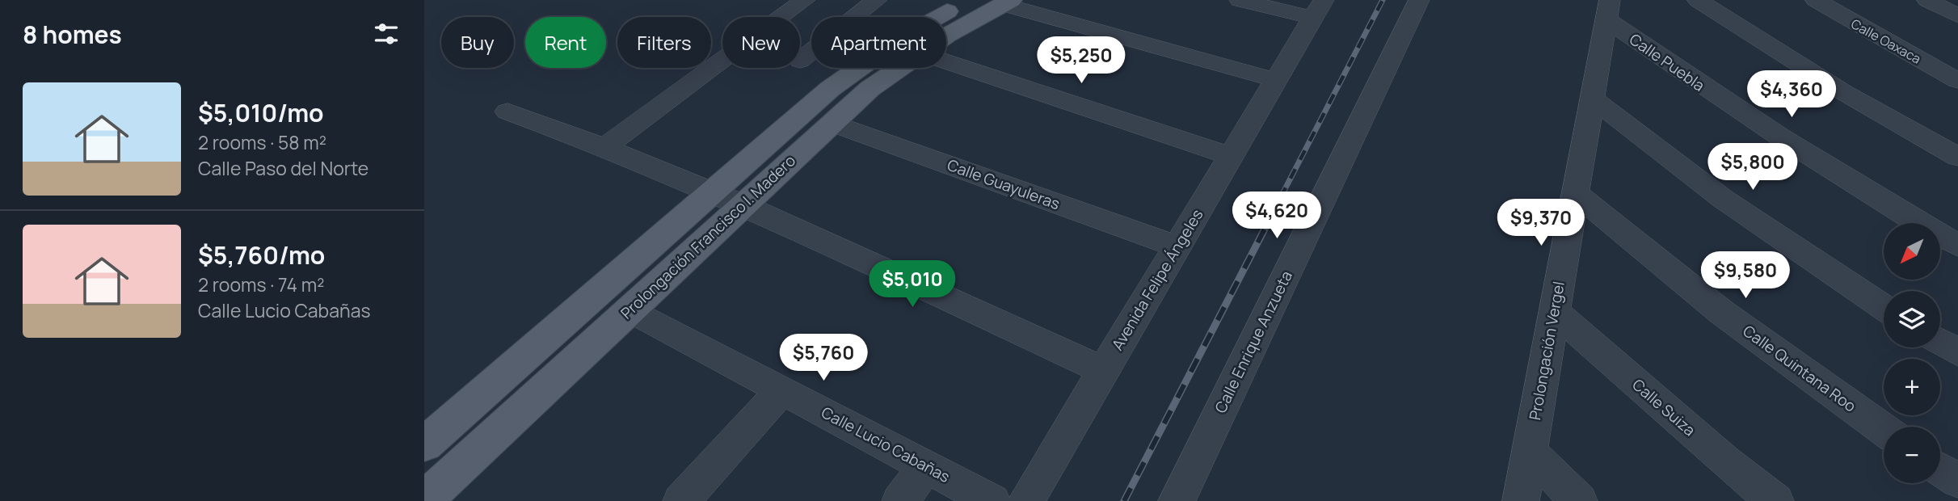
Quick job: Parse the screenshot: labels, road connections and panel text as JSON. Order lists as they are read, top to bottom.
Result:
{
  "streets": {
    "main road": ["Prolongación Francisco I. Madero"],
    "street": [
      "Calle Oaxaca",
      "Calle Puebla",
      "Calle Guayuleras",
      "Avenida Felipe Ángeles",
      "Calle Enrique Anzueta",
      "Prolongación Vergel",
      "Calle Quintana Roo",
      "Calle Suiza",
      "Calle Lucio Cabañas"
    ]
  },
  "crossings": [
    ["Calle Puebla", "Prolongación Vergel"],
    ["Calle Guayuleras", "Prolongación Francisco I. Madero"],
    ["Calle Guayuleras", "Avenida Felipe Ángeles"],
    ["Prolongación Francisco I. Madero", "Calle Lucio Cabañas"],
    ["Prolongación Vergel", "Calle Quintana Roo"],
    ["Prolongación Vergel", "Calle Suiza"]
  ],
  "north": "bottom left",
  "page": {
    "heading": "8 homes",
    "chip": [
      "Buy",
      "Rent",
      "Filters",
      "New",
      "Apartment"
    ],
    "price": [
      "$5,250",
      "$4,360",
      "$5,800",
      "$4,620",
      "$9,370",
      "$9,580",
      "$5,010",
      "$5,760"
    ],
    "list": [
      {
        "name": "$5,010/mo",
        "note": "2 rooms · 58 m² · Calle Paso del Norte"
      },
      {
        "name": "$5,760/mo",
        "note": "2 rooms · 74 m² · Calle Lucio Cabañas"
      }
    ],
    "map_buttons": ["+", "−"]
  }
}
